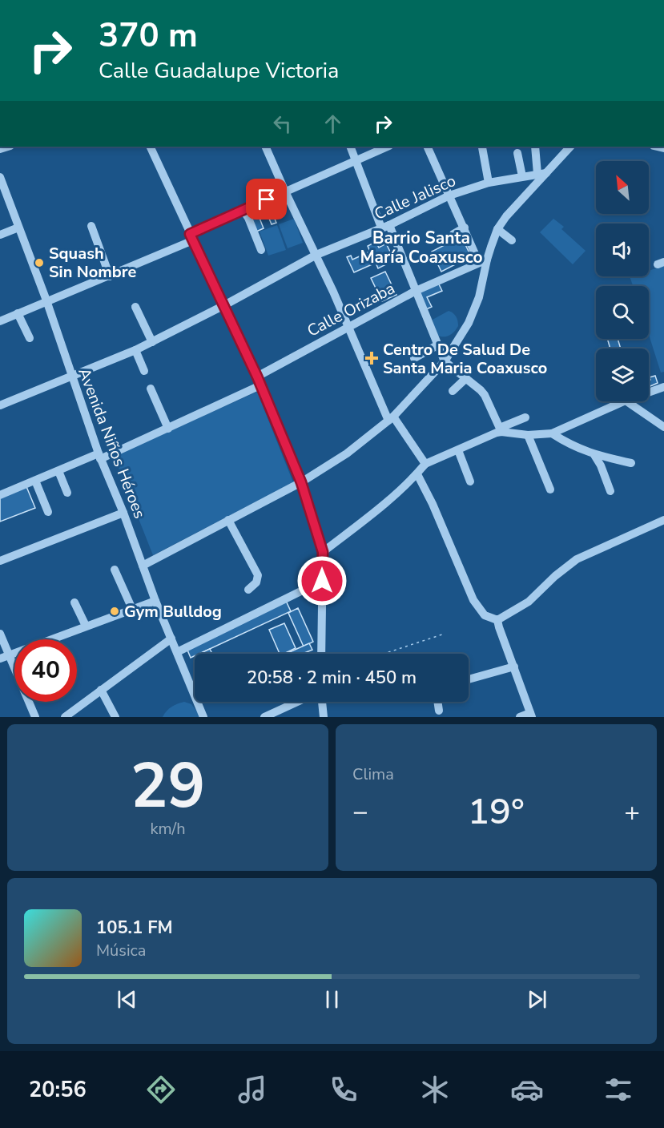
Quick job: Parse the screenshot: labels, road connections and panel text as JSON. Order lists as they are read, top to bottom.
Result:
{
  "streets": {
    "street": ["Calle Jalisco", "Calle Orizaba", "Avenida Niños Héroes"]
  },
  "crossings": [
    ["Calle Jalisco", "Avenida Niños Héroes"]
  ],
  "districts": ["Barrio Santa María Coaxusco"],
  "places": {
    "other": ["Squash Sin Nombre", "Gym Bulldog"],
    "health": ["Centro De Salud De Santa Maria Coaxusco"]
  },
  "north": "top left",
  "page": {
    "turn": ["370 m", "Calle Guadalupe Victoria"],
    "limit": "40",
    "trip": "20:58 · 2 min · 450 m",
    "tile": [
      ["29", "km/h"],
      "Clima"
    ],
    "heat": ["−", "19°", "+"],
    "song": ["105.1 FM", "Música"],
    "tabs": "20:56"
  }
}
